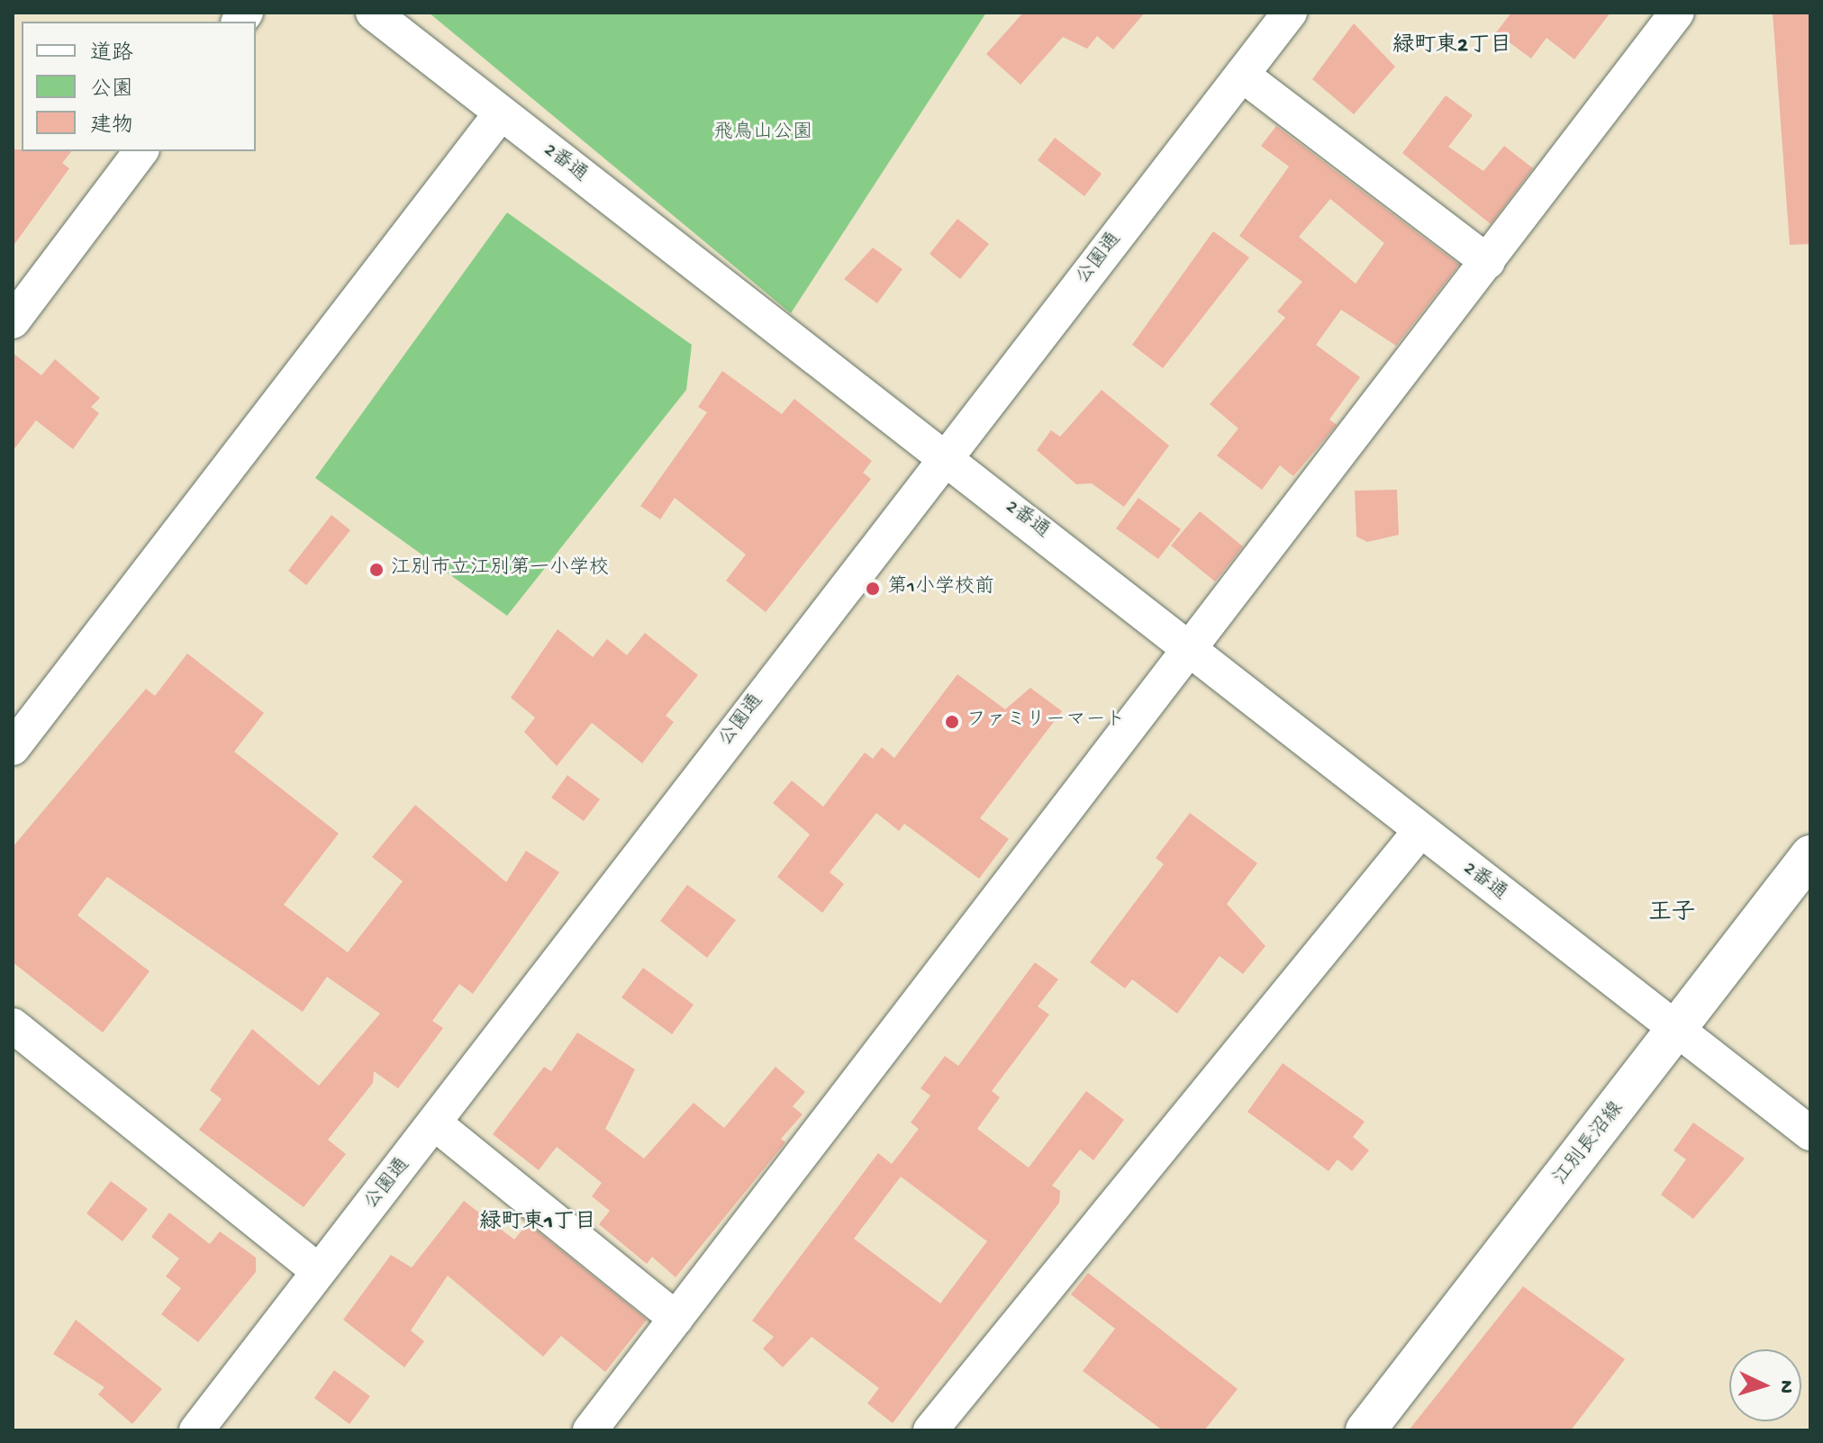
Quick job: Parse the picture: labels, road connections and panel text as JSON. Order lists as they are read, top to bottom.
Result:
{
  "streets": {
    "main road": ["江別長沼線"],
    "street": ["2番通", "公園通"]
  },
  "crossings": [
    ["2番通", "公園通"],
    ["2番通", "江別長沼線"]
  ],
  "districts": ["緑町東2丁目", "王子", "緑町東1丁目"],
  "parks": ["飛鳥山公園"],
  "places": ["江別市立江別第一小学校", "第1小学校前", "ファミリーマート"],
  "legend": ["道路", "公園", "建物"],
  "north": "right"
}
